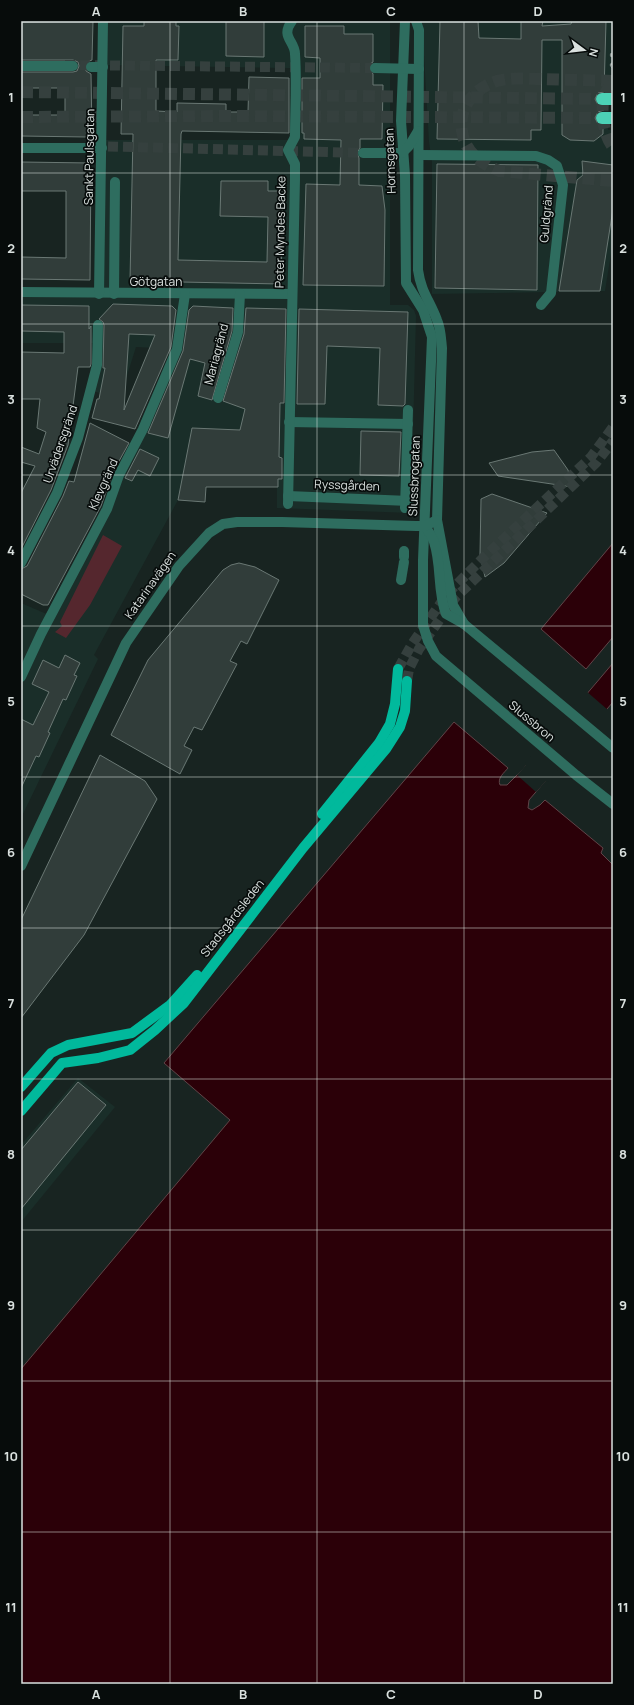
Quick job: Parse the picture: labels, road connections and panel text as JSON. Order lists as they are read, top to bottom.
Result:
{
  "streets": {
    "main road": ["Stadsgårdsleden"],
    "street": [
      "Sankt Paulsgatan",
      "Hornsgatan",
      "Guldgränd",
      "Peter Myndes Backe",
      "Götgatan",
      "Mariagränd",
      "Urvädersgränd",
      "Slussbrogatan",
      "Klevgränd",
      "Ryssgården",
      "Katarinavägen",
      "Slussbron"
    ]
  },
  "crossings": [
    ["Sankt Paulsgatan", "Götgatan"],
    ["Hornsgatan", "Slussbrogatan"],
    ["Guldgränd", "Slussbrogatan"],
    ["Peter Myndes Backe", "Götgatan"],
    ["Peter Myndes Backe", "Ryssgården"],
    ["Götgatan", "Mariagränd"],
    ["Götgatan", "Klevgränd"],
    ["Slussbrogatan", "Katarinavägen"],
    ["Slussbrogatan", "Slussbron"]
  ],
  "north": "right",
  "grid": {
    "columns": [
      "A",
      "B",
      "C",
      "D"
    ],
    "rows": [
      "1",
      "2",
      "3",
      "4",
      "5",
      "6",
      "7",
      "8",
      "9",
      "10",
      "11"
    ]
  }
}
